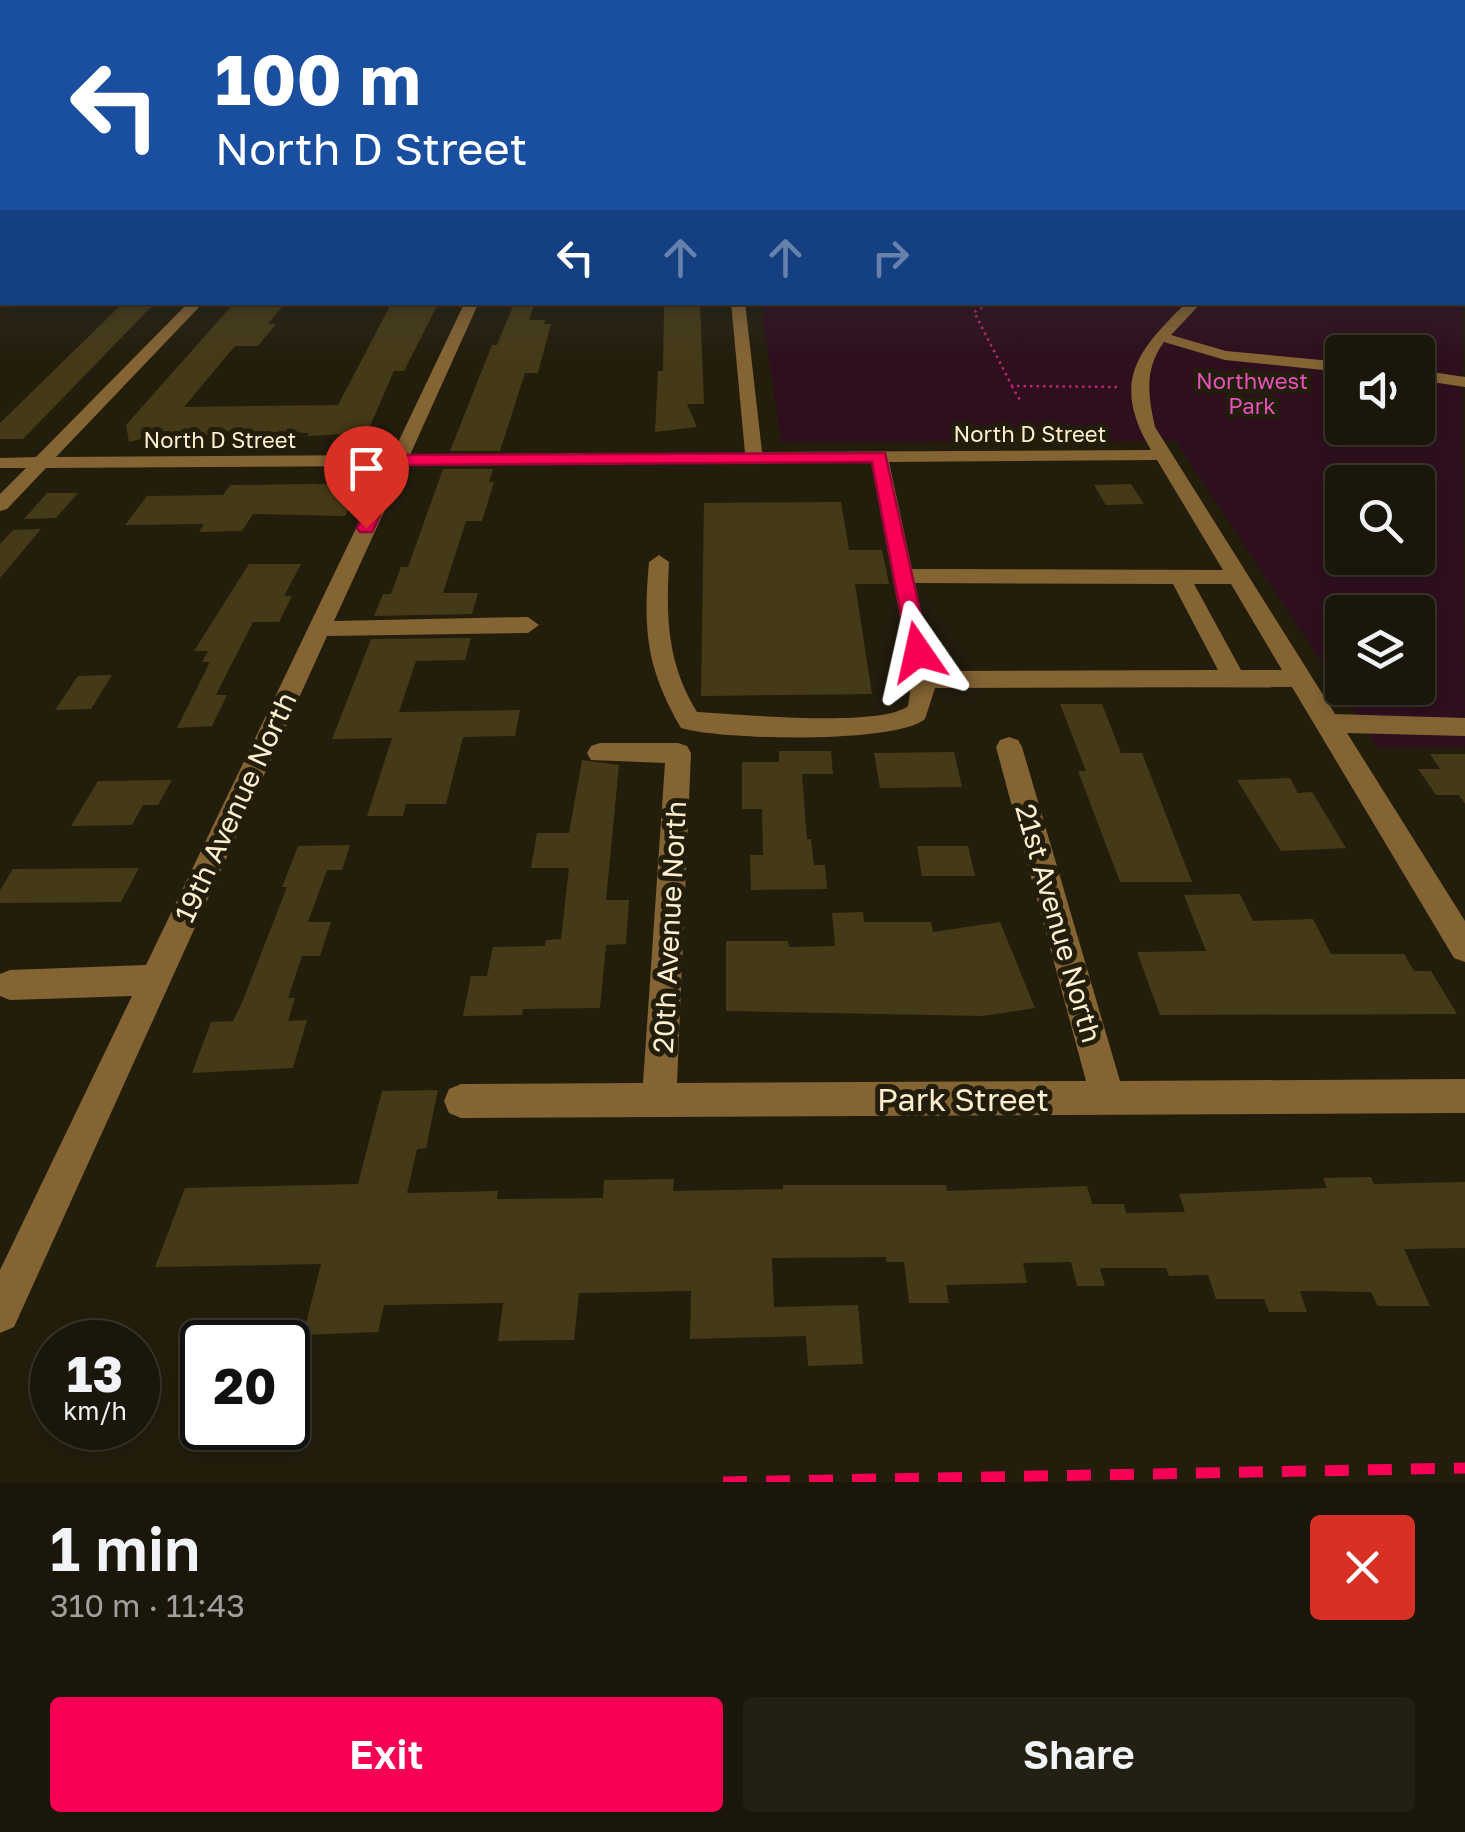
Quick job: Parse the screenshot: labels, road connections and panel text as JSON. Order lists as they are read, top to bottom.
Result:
{
  "streets": {
    "street": [
      "North D Street",
      "19th Avenue North",
      "21st Avenue North",
      "20th Avenue North",
      "Park Street"
    ]
  },
  "crossings": [
    ["North D Street", "19th Avenue North"],
    ["21st Avenue North", "Park Street"],
    ["20th Avenue North", "Park Street"]
  ],
  "parks": ["Northwest Park"],
  "page": {
    "turn": ["100 m", "North D Street"],
    "speed": "13 km/h",
    "limit": "20",
    "heading": ["1 min", "310 m · 11:43"],
    "buttons": ["Exit", "Share"]
  }
}
